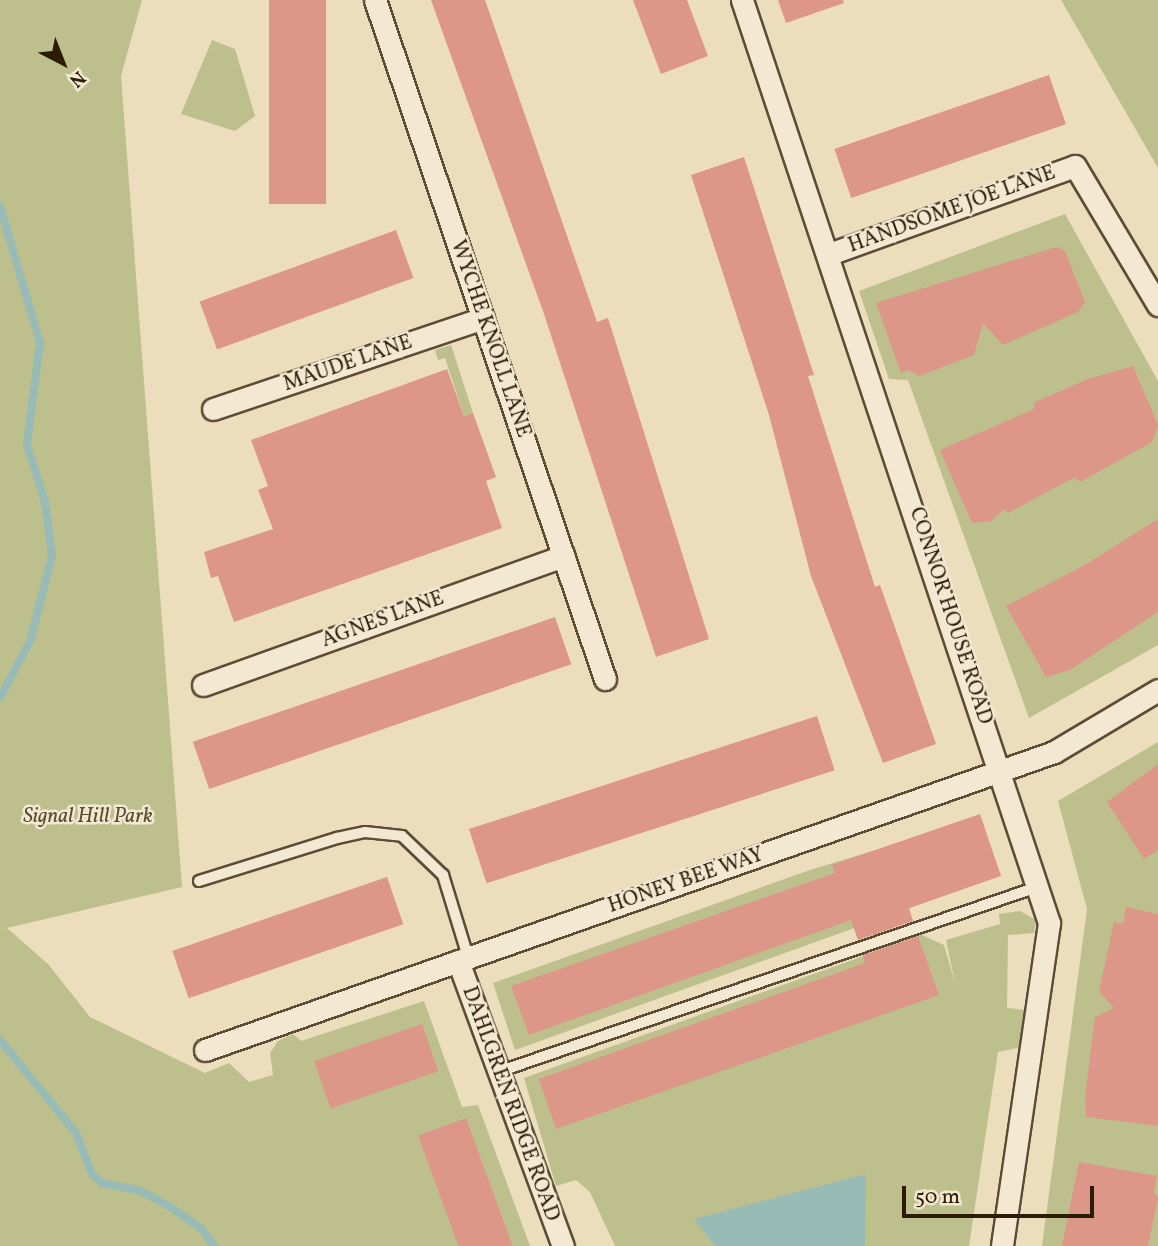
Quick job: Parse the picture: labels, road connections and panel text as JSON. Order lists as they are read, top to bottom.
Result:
{
  "streets": {
    "street": [
      "HANDSOME JOE LANE",
      "WYCHE KNOLL LANE",
      "MAUDE LANE",
      "CONNOR HOUSE ROAD",
      "AGNES LANE",
      "HONEY BEE WAY",
      "DAHLGREN RIDGE ROAD"
    ]
  },
  "crossings": [
    ["HANDSOME JOE LANE", "CONNOR HOUSE ROAD"],
    ["WYCHE KNOLL LANE", "MAUDE LANE"],
    ["WYCHE KNOLL LANE", "AGNES LANE"],
    ["CONNOR HOUSE ROAD", "HONEY BEE WAY"],
    ["HONEY BEE WAY", "DAHLGREN RIDGE ROAD"]
  ],
  "parks": ["Signal Hill Park"],
  "scale_bar": "50 m",
  "north": "bottom right"
}
